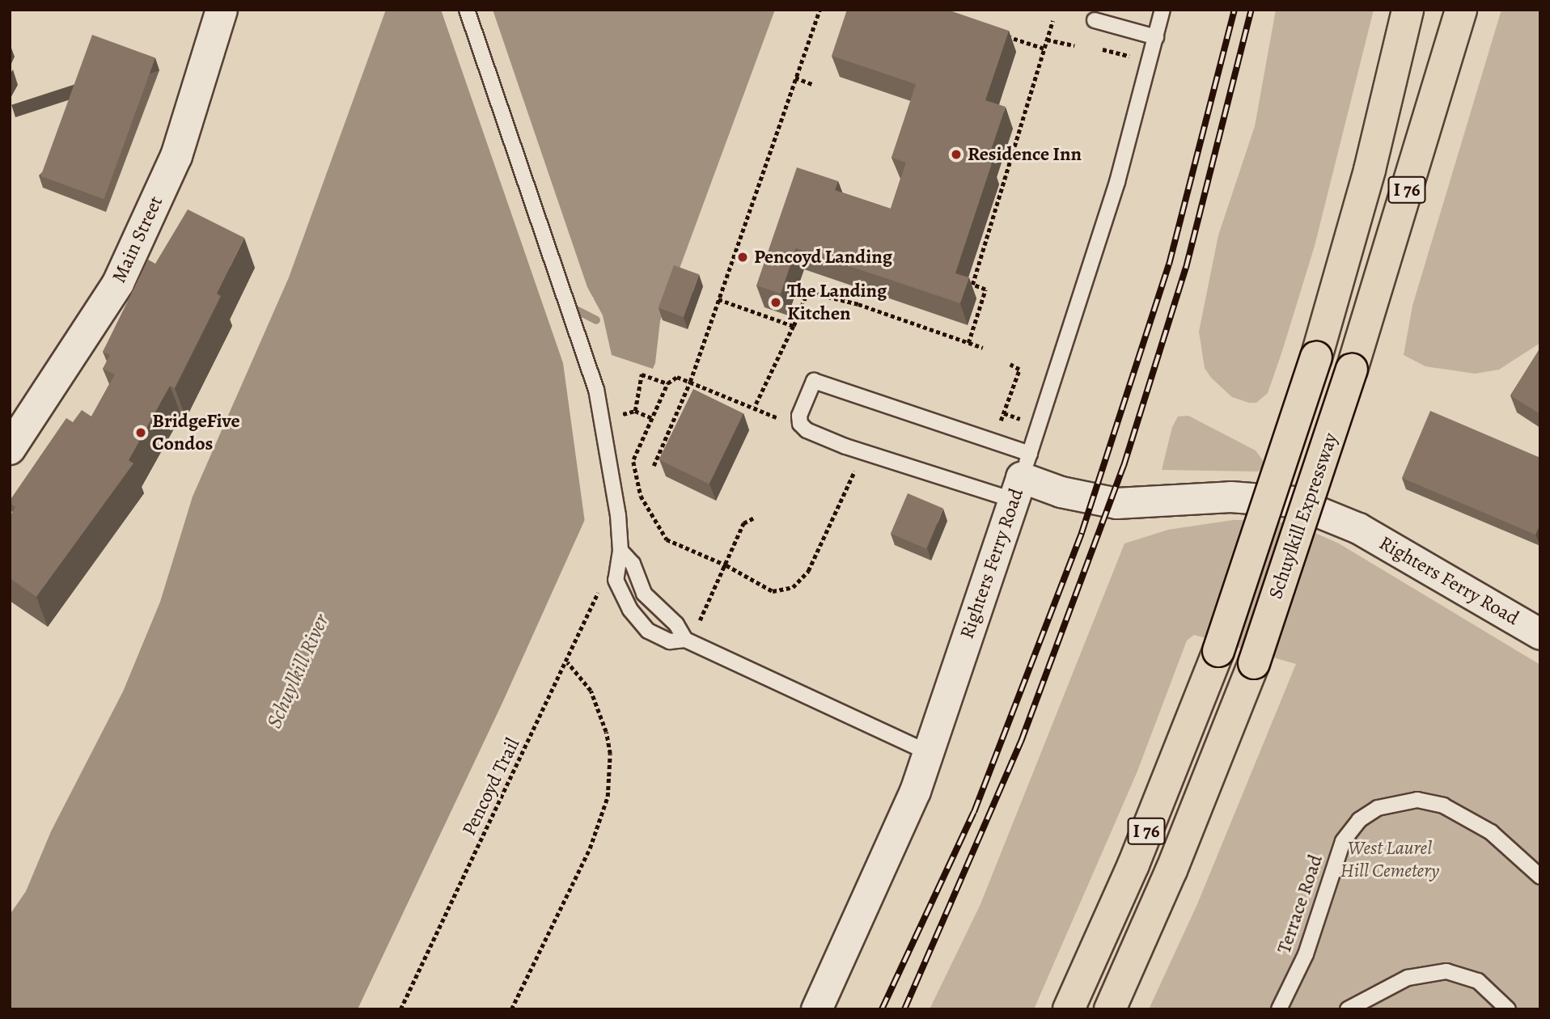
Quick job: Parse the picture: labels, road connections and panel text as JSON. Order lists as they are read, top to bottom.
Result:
{
  "streets": {
    "highway": ["I 76", "Schuylkill Expressway"],
    "street": ["Main Street", "Righters Ferry Road"],
    "lane": ["Terrace Road"],
    "path": ["Pencoyd Trail"]
  },
  "water": ["Schuylkill River"],
  "parks": ["West Laurel Hill Cemetery"],
  "places": [
    "Residence Inn",
    "Pencoyd Landing",
    "The Landing Kitchen",
    "BridgeFive Condos"
  ]
}
